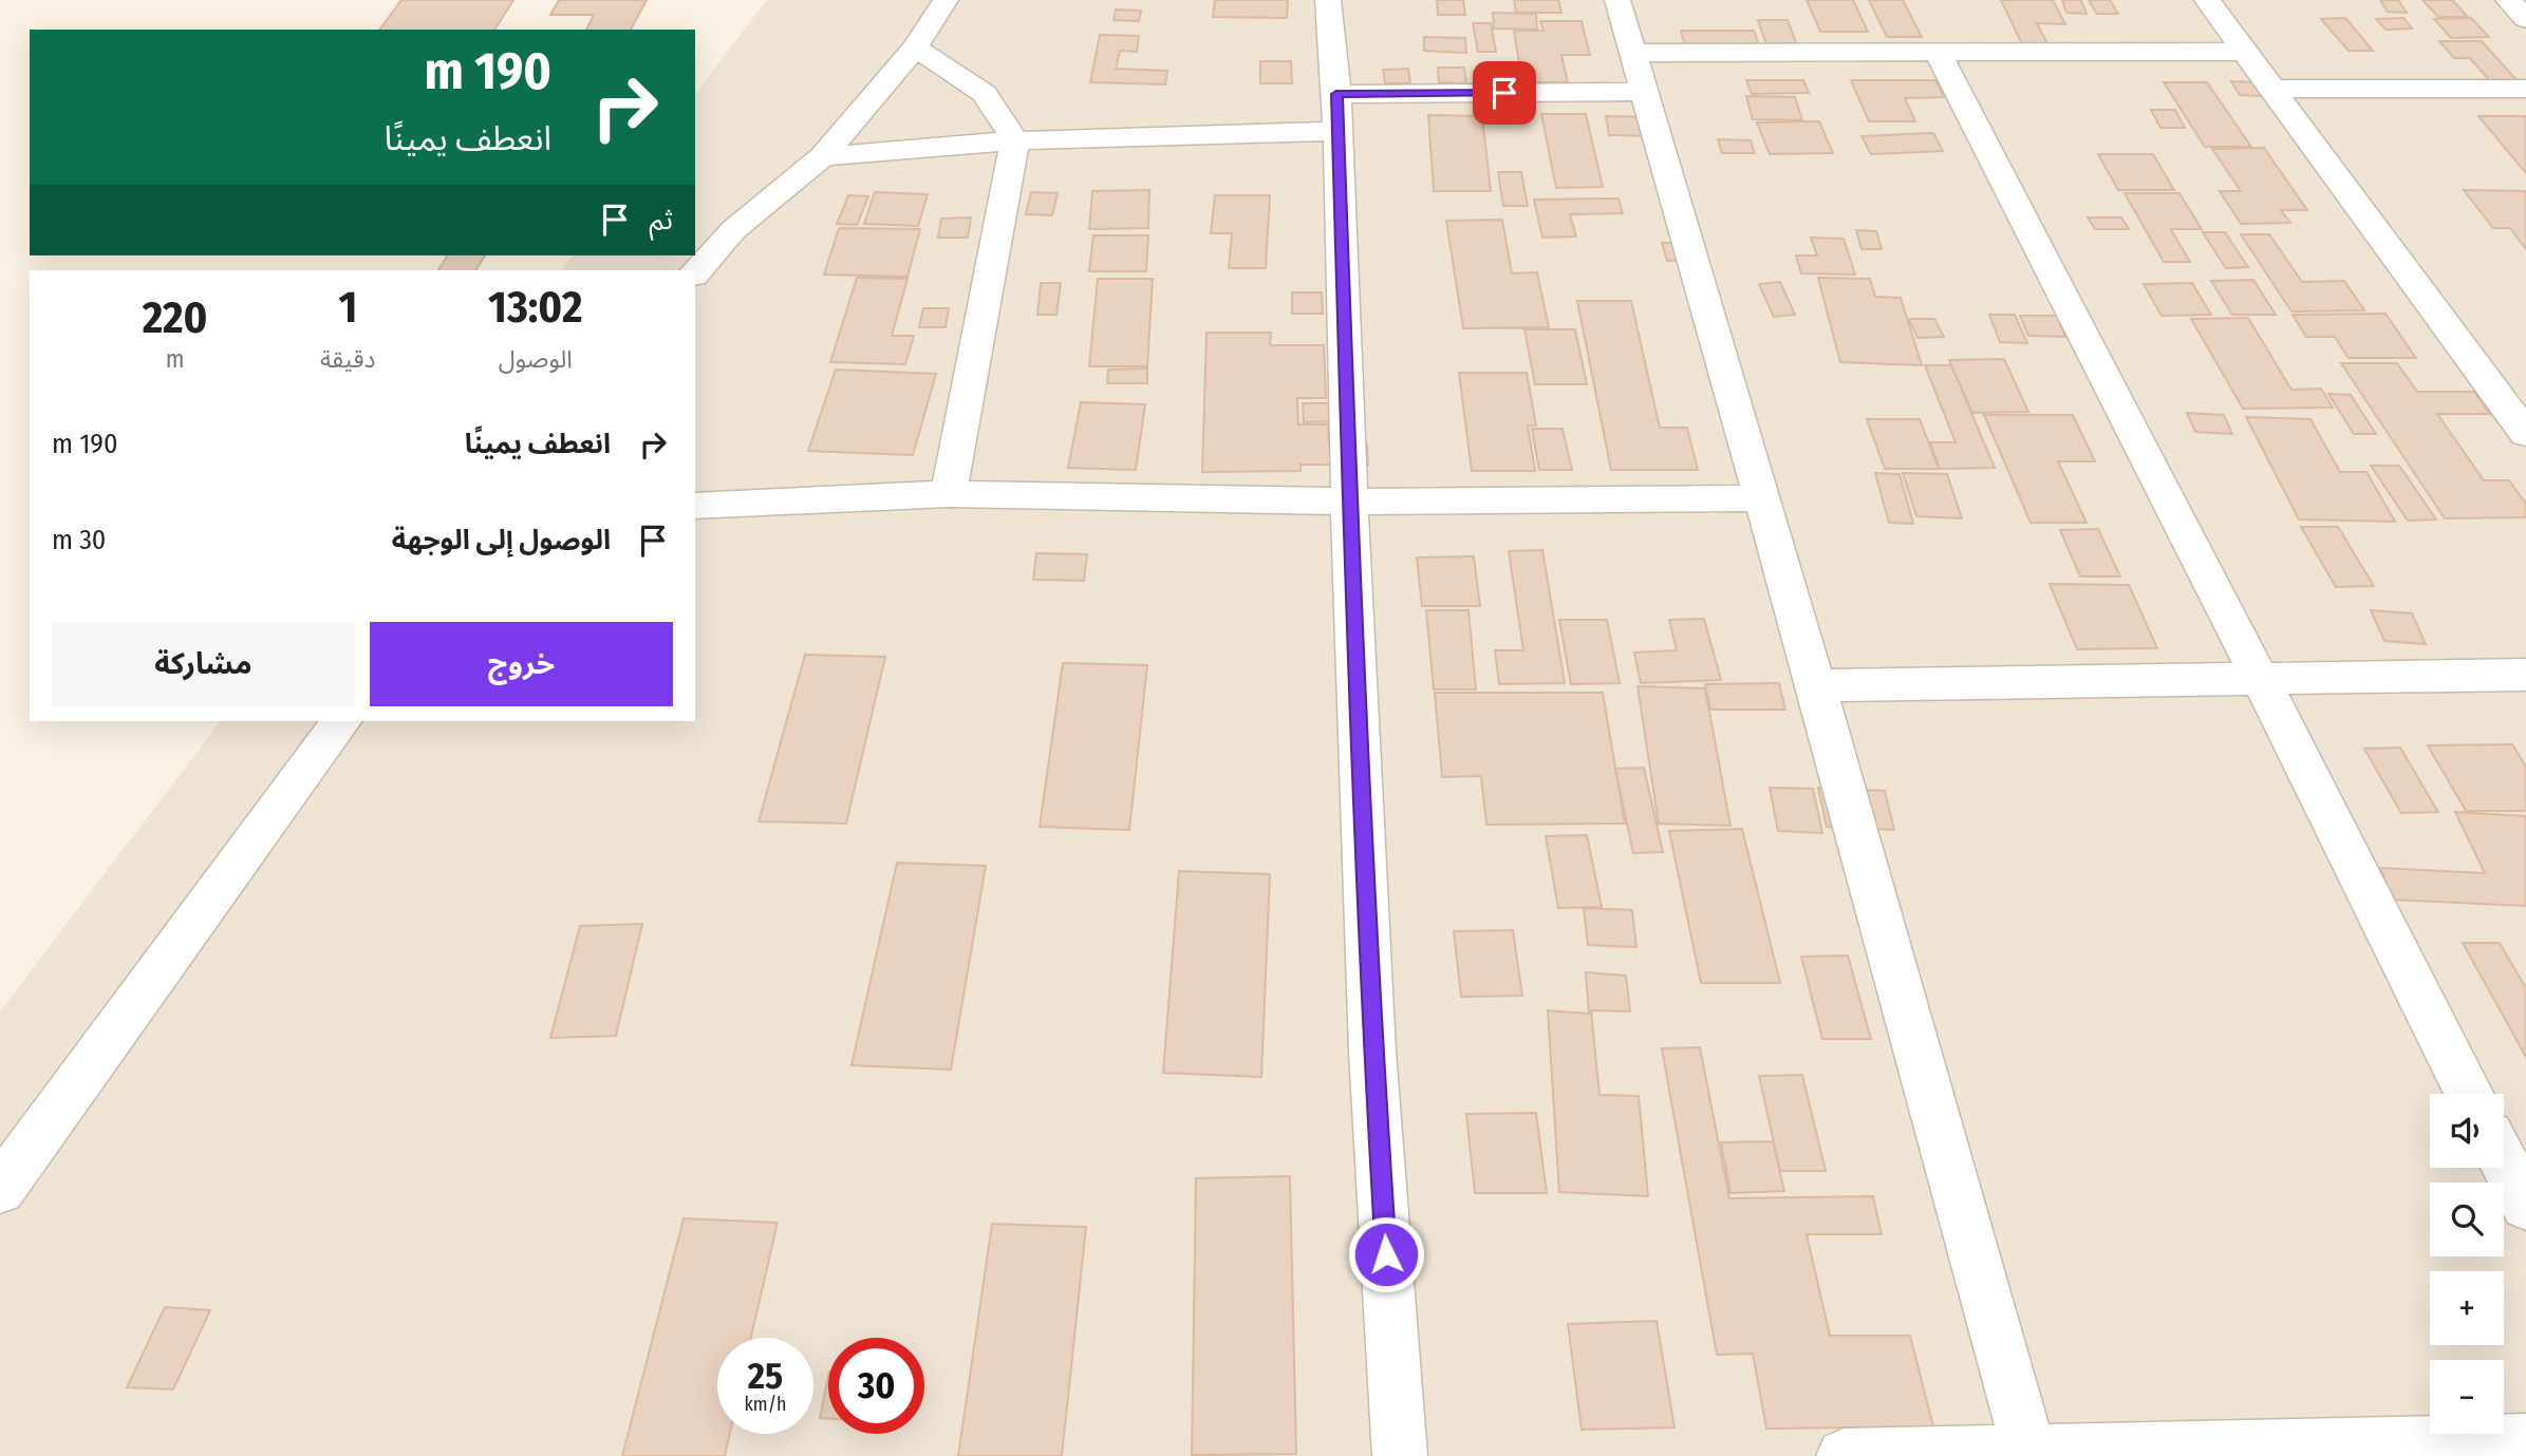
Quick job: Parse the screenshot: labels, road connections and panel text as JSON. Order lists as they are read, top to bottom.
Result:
{
  "page": {
    "turn": ["190 m", "انعطف يمينًا"],
    "then": "ثم",
    "eta": [
      "13:02",
      "الوصول",
      "1",
      "دقيقة",
      "220",
      "m"
    ],
    "list": [
      {
        "name": "انعطف يمينًا",
        "value": "190 m"
      },
      {
        "name": "الوصول إلى الوجهة",
        "value": "30 m"
      }
    ],
    "buttons": ["خروج", "مشاركة"],
    "map_buttons": ["+", "−"],
    "speed": "25 km/h",
    "limit": "30"
  }
}
